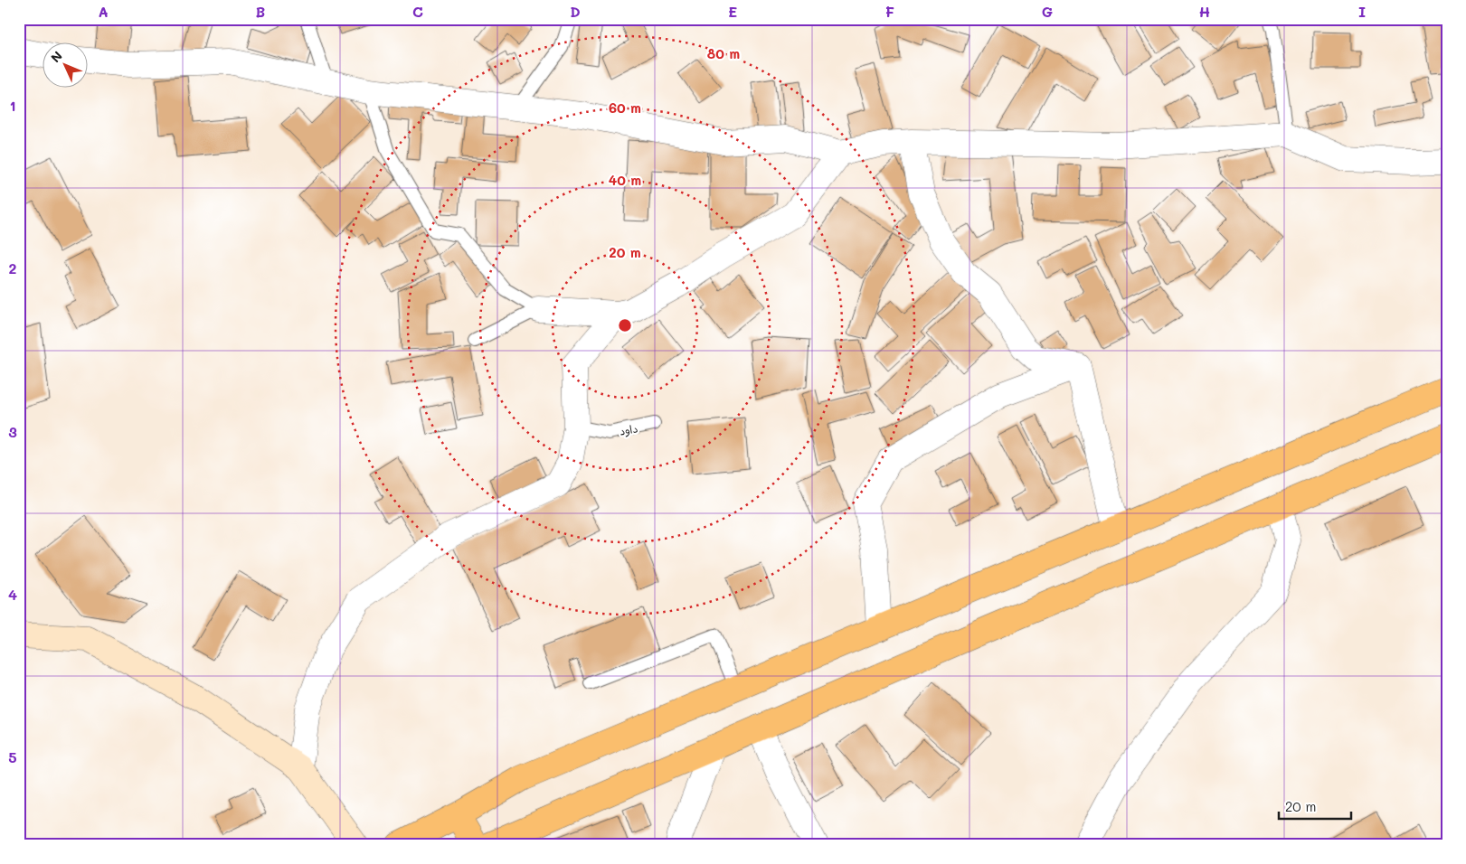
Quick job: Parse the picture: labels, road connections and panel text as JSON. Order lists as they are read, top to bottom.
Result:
{
  "streets": {
    "lane": ["داود"]
  },
  "scale_bar": "20 m",
  "north": "top left",
  "grid": {
    "columns": [
      "A",
      "B",
      "C",
      "D",
      "E",
      "F",
      "G",
      "H",
      "I"
    ],
    "rows": [
      "1",
      "2",
      "3",
      "4",
      "5"
    ]
  },
  "rings": [
    "80 m",
    "60 m",
    "40 m",
    "20 m"
  ]
}
